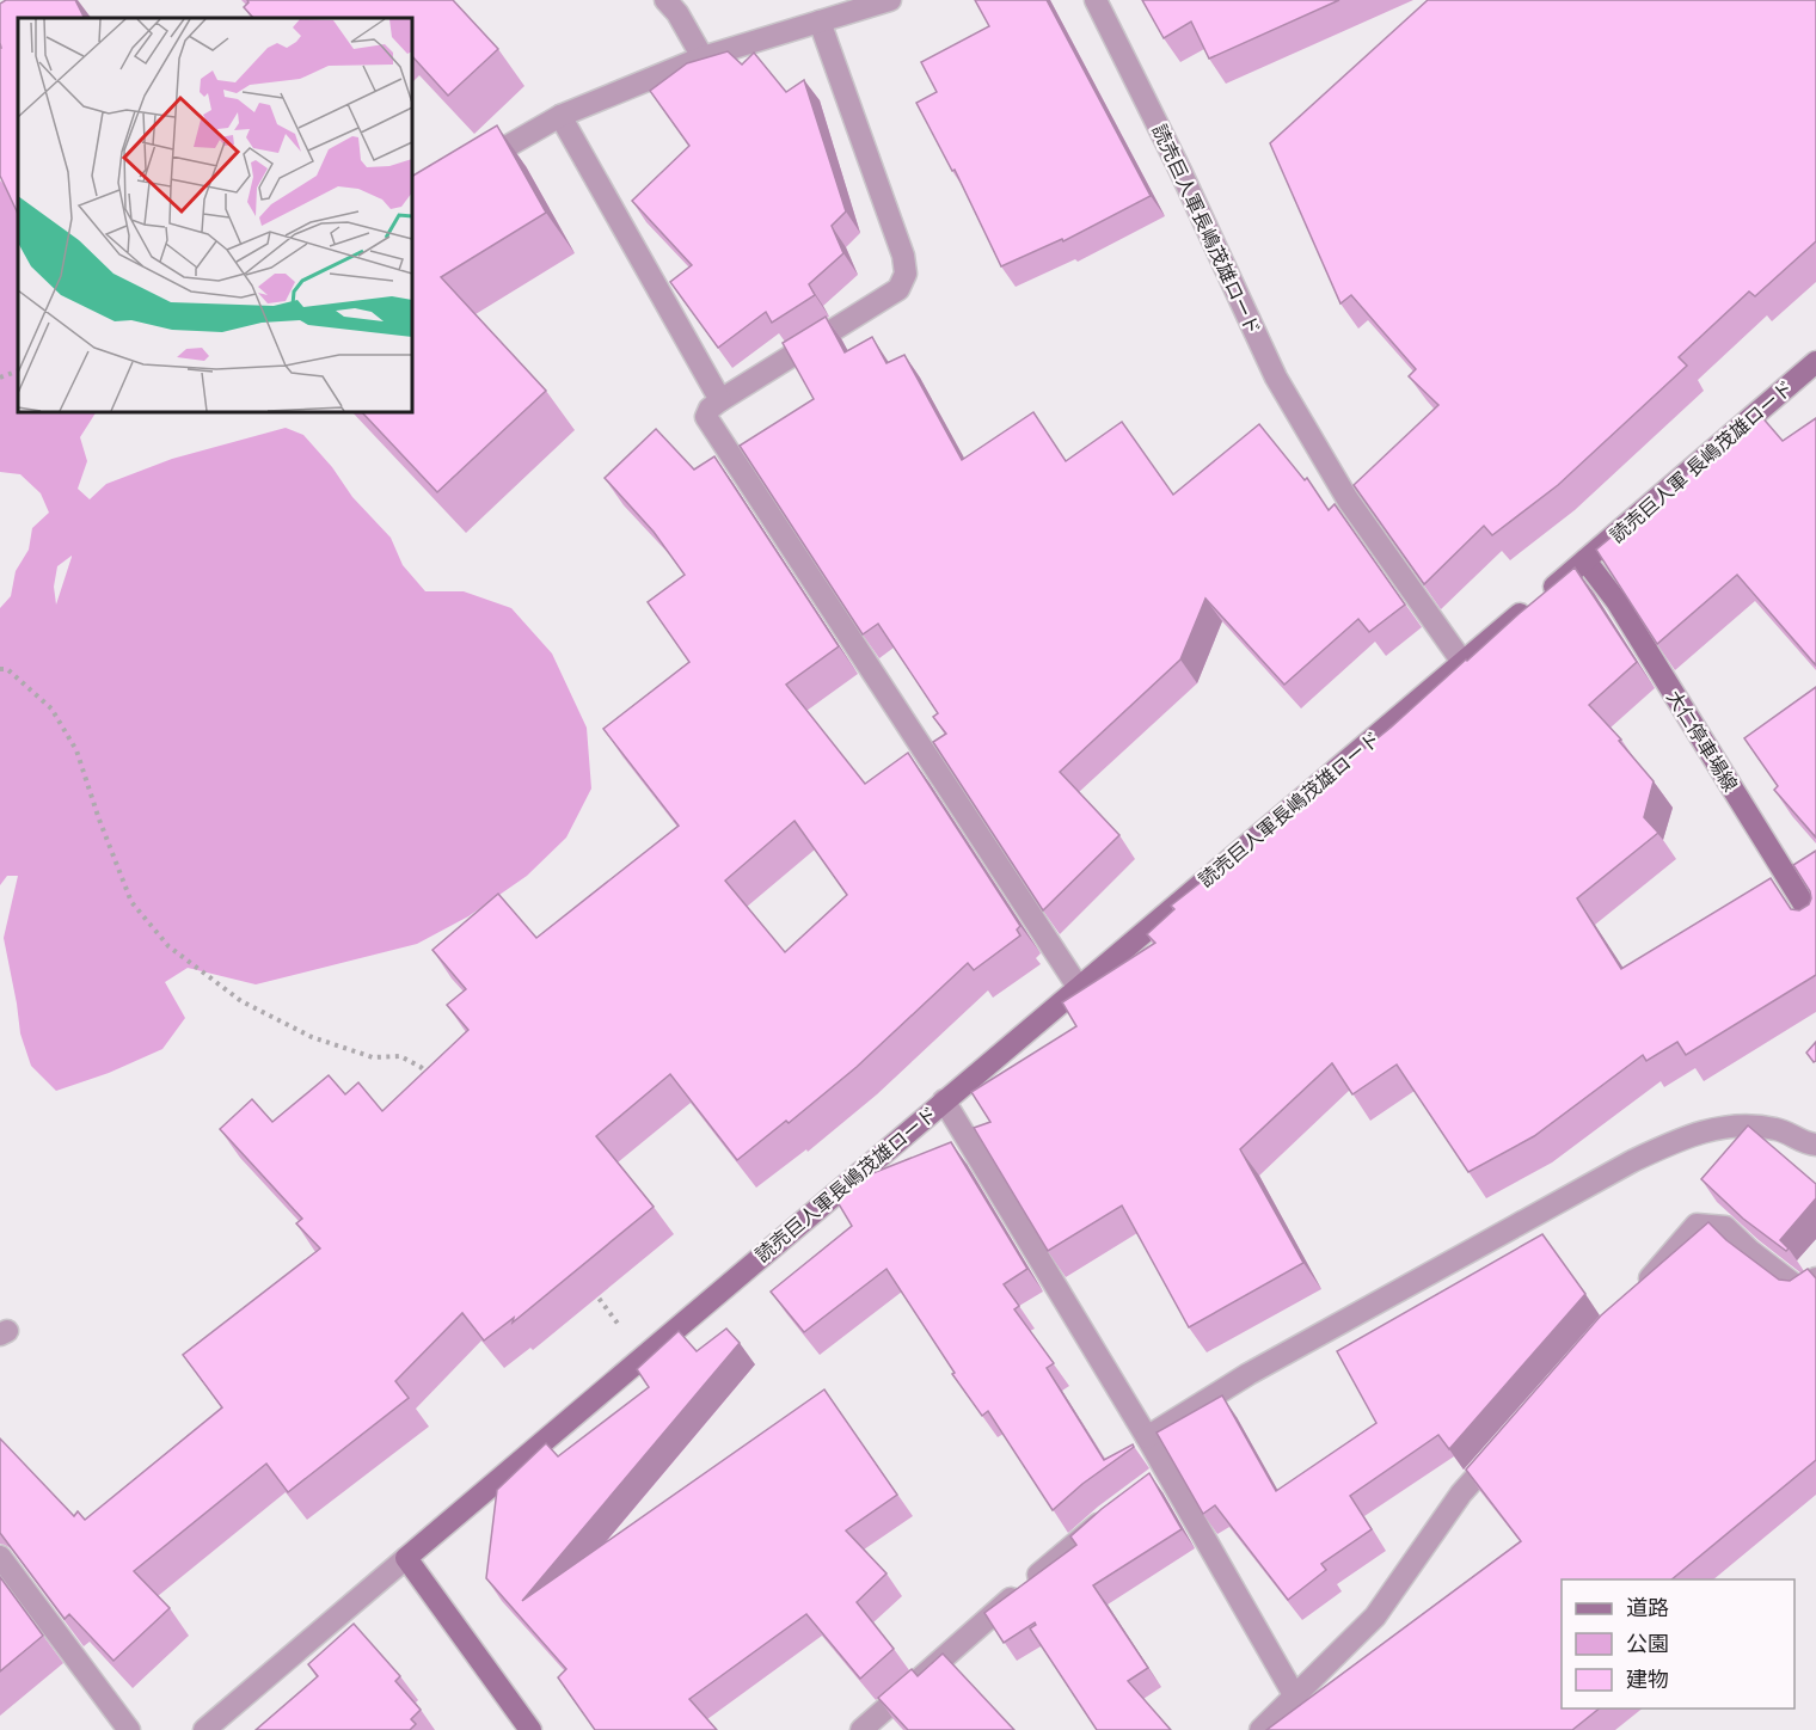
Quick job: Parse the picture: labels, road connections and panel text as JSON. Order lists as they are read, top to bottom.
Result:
{
  "streets": {
    "street": ["読売巨人軍長嶋茂雄ロード", "読売巨人軍 長嶋茂雄ロード", "大仁停車場線"]
  },
  "crossings": [
    ["読売巨人軍長嶋茂雄ロード", "読売巨人軍 長嶋茂雄ロード"],
    ["読売巨人軍 長嶋茂雄ロード", "大仁停車場線"]
  ],
  "legend": ["道路", "公園", "建物"]
}
